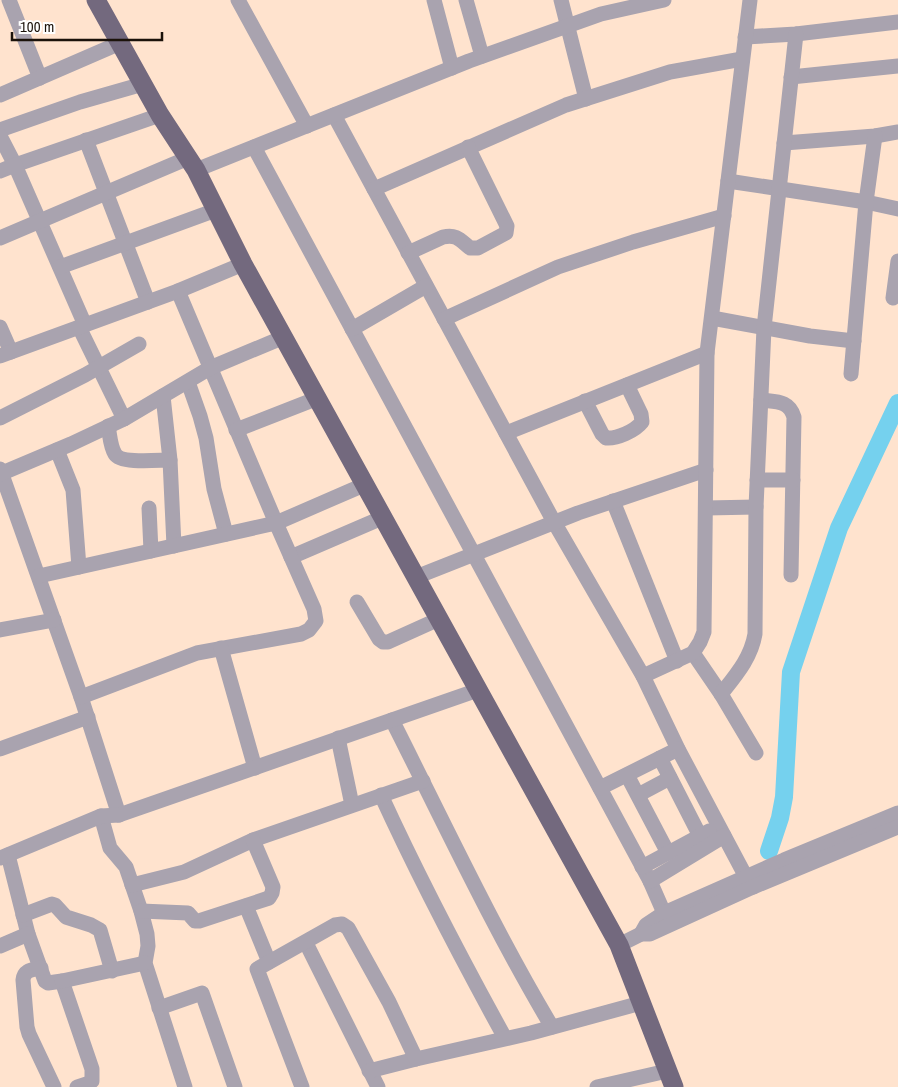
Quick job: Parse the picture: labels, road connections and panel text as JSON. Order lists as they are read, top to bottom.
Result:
{
  "scale_bar": "100 m"
}
